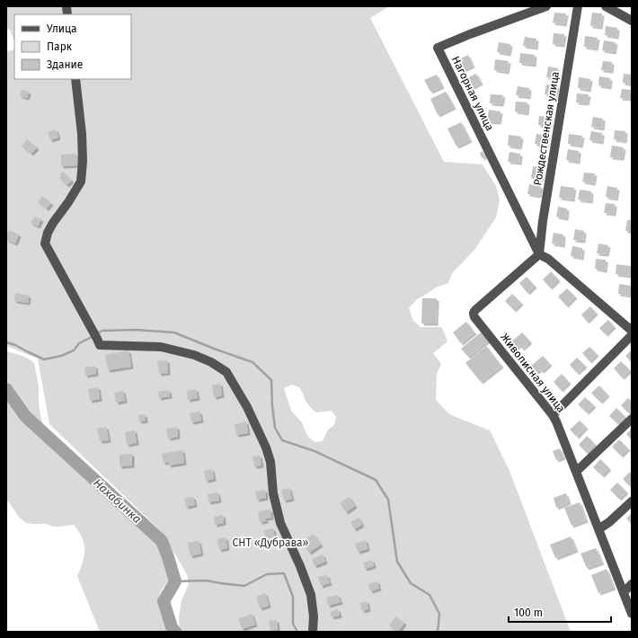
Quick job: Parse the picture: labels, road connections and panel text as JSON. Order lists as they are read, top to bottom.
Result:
{
  "streets": {
    "street": ["Нагорная улица", "Рождественская улица", "Живописная улица"]
  },
  "crossings": [
    ["Нагорная улица", "Рождественская улица"],
    ["Нагорная улица", "Живописная улица"],
    ["Рождественская улица", "Живописная улица"]
  ],
  "water": ["Нахабинка"],
  "parks": ["СНТ «Дубрава»"],
  "legend": ["Улица", "Парк", "Здание"],
  "scale_bar": "100 m"
}
